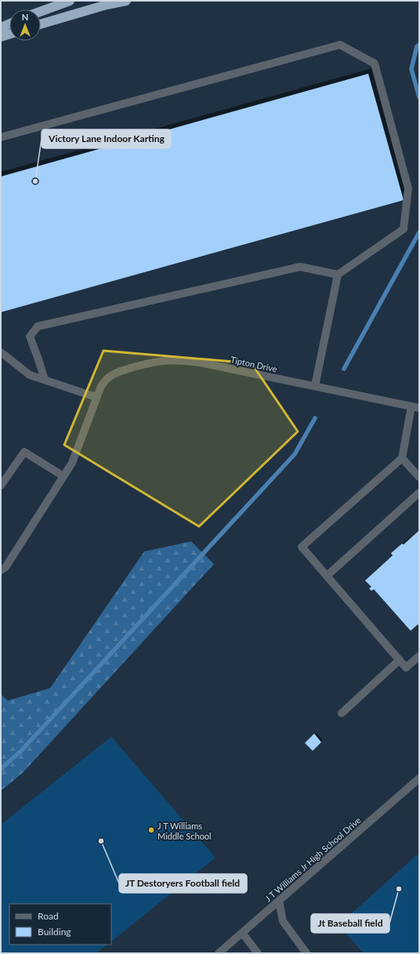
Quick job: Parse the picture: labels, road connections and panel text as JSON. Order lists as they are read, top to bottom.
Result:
{
  "streets": {
    "street": ["Tipton Drive", "J T Williams Jr High School Drive"]
  },
  "places": [
    "Victory Lane Indoor Karting",
    "J T Williams Middle School",
    "JT Destoryers Football field",
    "Jt Baseball field"
  ],
  "legend": ["Road", "Building"],
  "north": "top"
}
